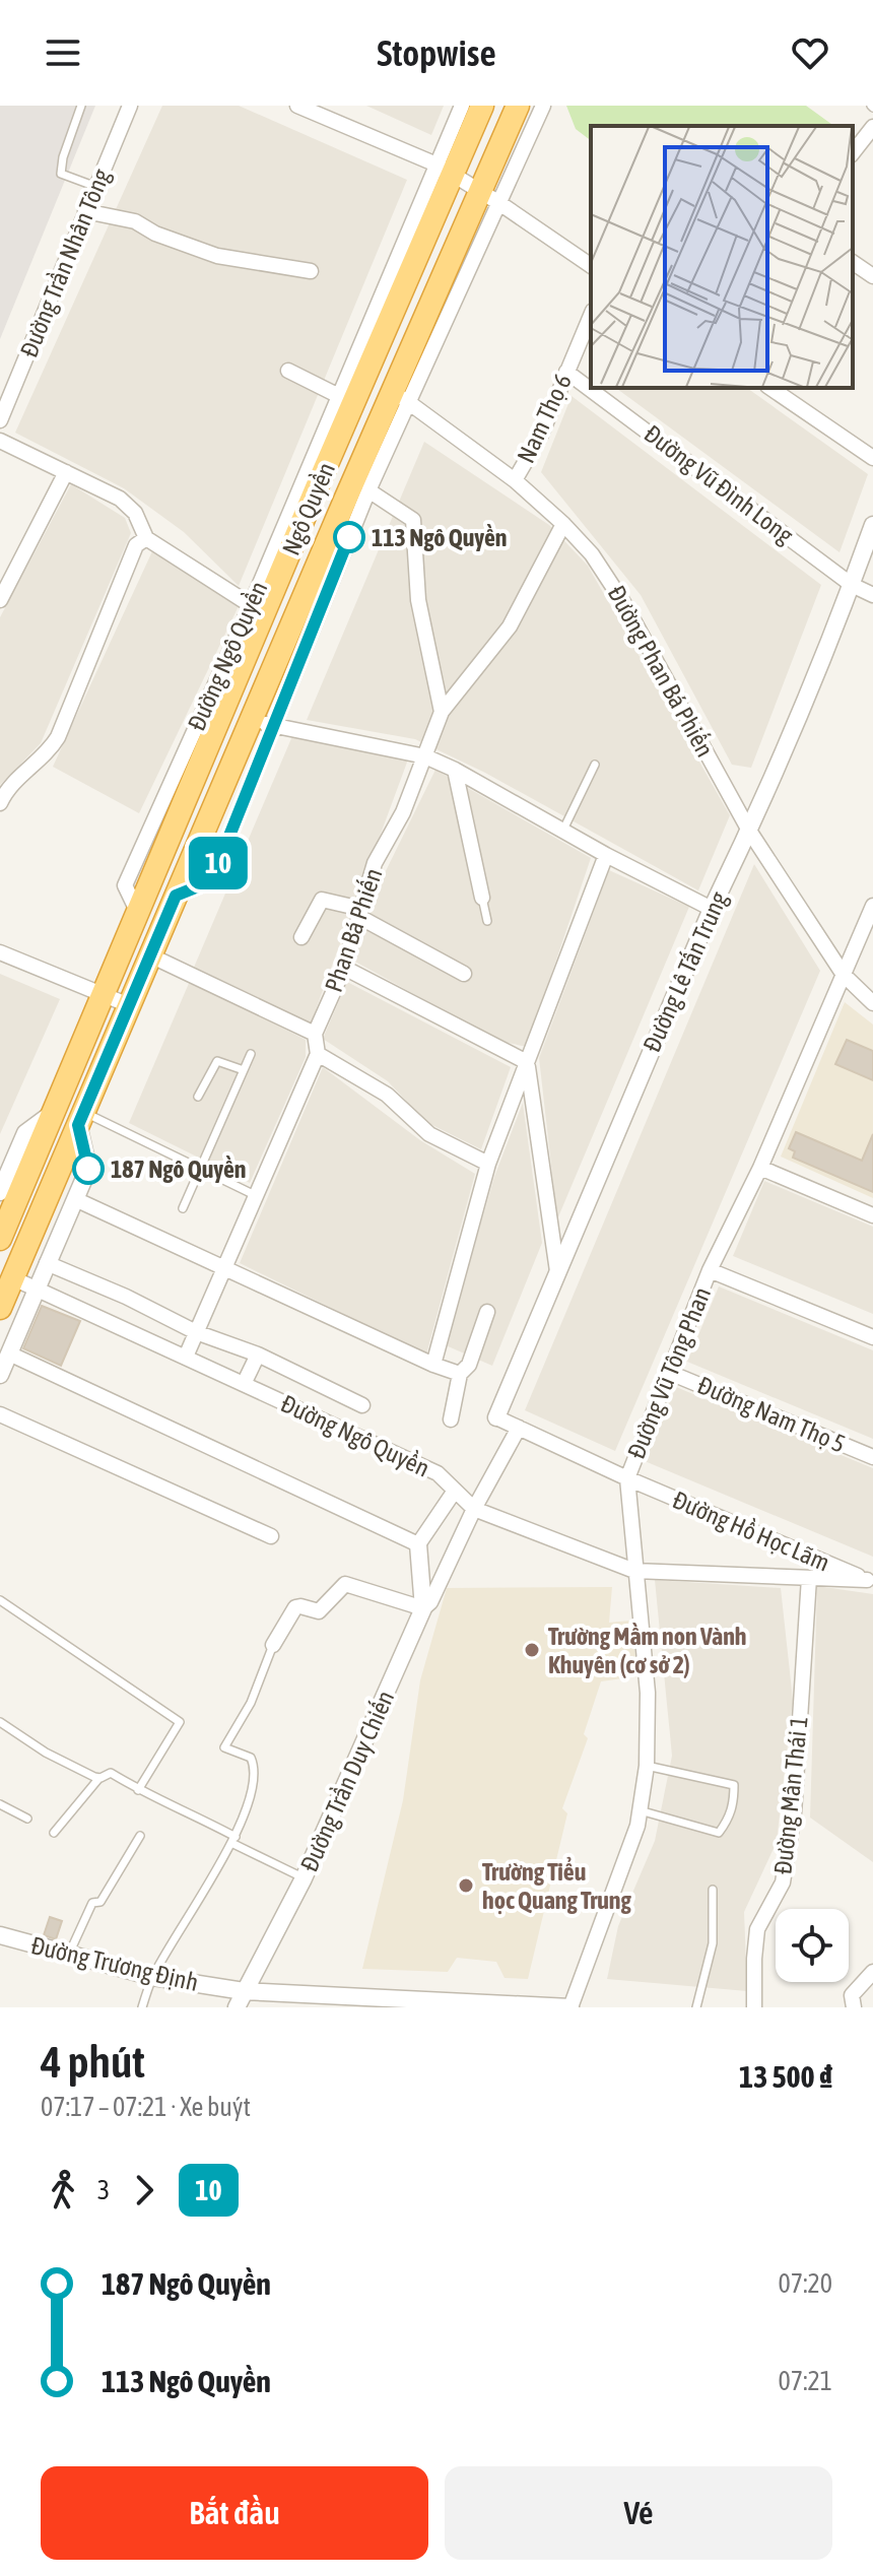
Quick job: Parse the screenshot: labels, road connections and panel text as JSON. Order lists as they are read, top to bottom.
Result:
{
  "streets": {
    "highway": ["Ngô Quyền"],
    "street": [
      "Đường Trần Nhân Tông",
      "Nam Thọ 6",
      "Đường Vũ Đình Long",
      "Đường Ngô Quyền",
      "Đường Phan Bá Phiến",
      "Phan Bá Phiến",
      "Đường Lê Tấn Trung",
      "Đường Vũ Tông Phan",
      "Đường Nam Thọ 5",
      "Đường Hồ Học Lãm",
      "Đường Trần Duy Chiến",
      "Đường Mân Thái 1",
      "Đường Trương Định"
    ]
  },
  "crossings": [
    ["Nam Thọ 6", "Đường Vũ Đình Long"],
    ["Nam Thọ 6", "Đường Phan Bá Phiến"],
    ["Đường Vũ Đình Long", "Đường Lê Tấn Trung"],
    ["Ngô Quyền", "Đường Ngô Quyền"],
    ["Ngô Quyền", "Đường Phan Bá Phiến"],
    ["Đường Ngô Quyền", "Phan Bá Phiến"],
    ["Đường Ngô Quyền", "Đường Lê Tấn Trung"],
    ["Đường Ngô Quyền", "Đường Vũ Tông Phan"],
    ["Đường Ngô Quyền", "Đường Hồ Học Lãm"],
    ["Đường Ngô Quyền", "Đường Mân Thái 1"],
    ["Đường Phan Bá Phiến", "Phan Bá Phiến"],
    ["Đường Phan Bá Phiến", "Đường Lê Tấn Trung"],
    ["Đường Phan Bá Phiến", "Đường Vũ Tông Phan"],
    ["Đường Lê Tấn Trung", "Đường Hồ Học Lãm"],
    ["Đường Vũ Tông Phan", "Đường Nam Thọ 5"],
    ["Đường Vũ Tông Phan", "Đường Hồ Học Lãm"],
    ["Đường Vũ Tông Phan", "Đường Trương Định"],
    ["Đường Trần Duy Chiến", "Đường Trương Định"]
  ],
  "places": [
    "113 Ngô Quyền",
    "187 Ngô Quyền",
    "Trường Mầm non Vành Khuyên (cơ sở 2)",
    "Trường Tiểu học Quang Trung"
  ],
  "lines": ["bus line 10"],
  "page": {
    "header": "Stopwise",
    "on_map": "10",
    "heading": ["4 phút", "07:17 – 07:21 · Xe buýt", "13 500 ₫"],
    "legs": ["3", "10"],
    "list": [
      {
        "name": "187 Ngô Quyền",
        "value": "07:20"
      },
      {
        "name": "113 Ngô Quyền",
        "value": "07:21"
      }
    ],
    "buttons": ["Bắt đầu", "Vé"]
  }
}
